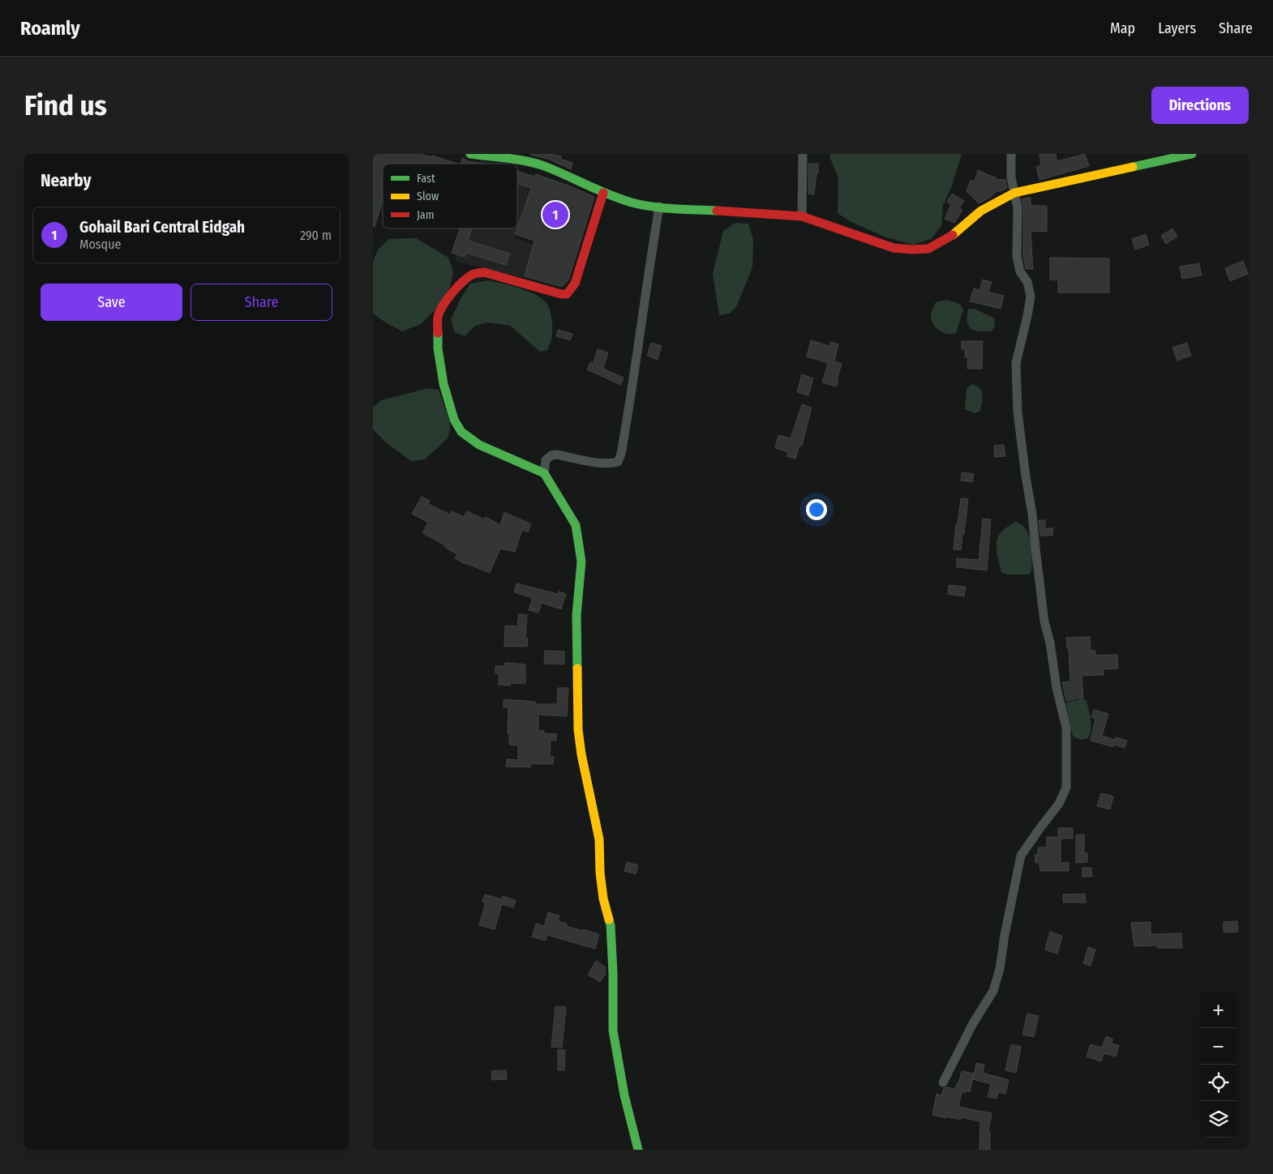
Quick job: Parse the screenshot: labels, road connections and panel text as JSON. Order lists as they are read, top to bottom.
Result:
{
  "legend": ["Fast", "Slow", "Jam"],
  "page": {
    "header": "Roamly",
    "nav": ["Map", "Layers", "Share"],
    "buttons": [
      "Directions",
      ["Save", "Share"]
    ],
    "title": "Find us",
    "heading": "Nearby",
    "pins": "1",
    "list": [
      {
        "mark": "1",
        "name": "Gohail Bari Central Eidgah",
        "note": "Mosque",
        "value": "290 m"
      }
    ],
    "map_buttons": ["+", "−"]
  }
}
